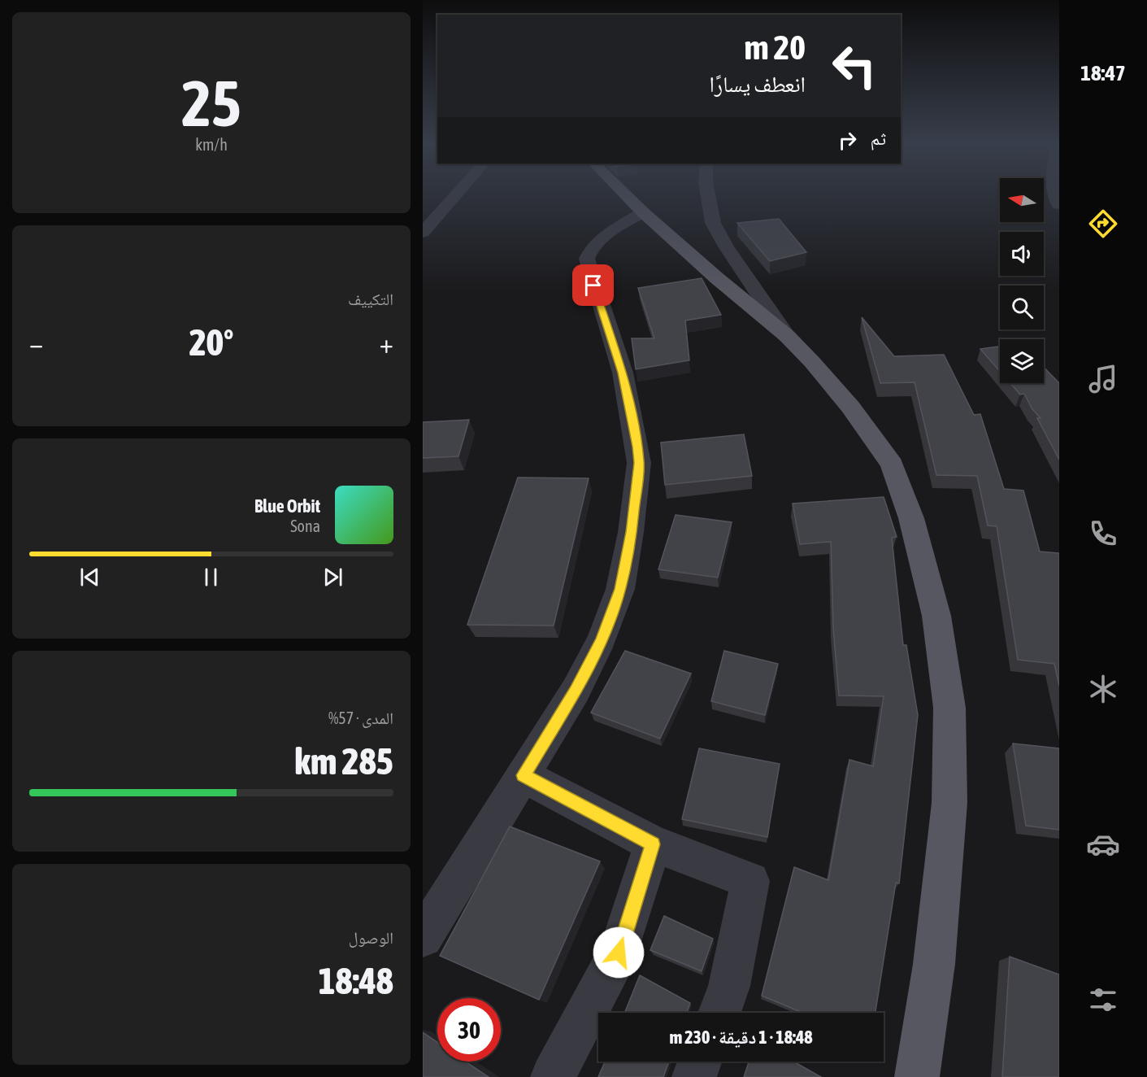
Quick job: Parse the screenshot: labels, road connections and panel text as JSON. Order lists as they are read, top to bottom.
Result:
{
  "north": "left",
  "page": {
    "tabs": "18:47",
    "tile": [
      ["25", "km/h"],
      "التكييف",
      ["المدى · 57%", "285 km"],
      ["الوصول", "18:48"]
    ],
    "turn": ["20 m", "انعطف يسارًا"],
    "then": "ثم",
    "heat": ["−", "20°", "+"],
    "song": ["Blue Orbit", "Sona"],
    "limit": "30",
    "trip": "18:48 · 1 دقيقة · 230 m"
  }
}
